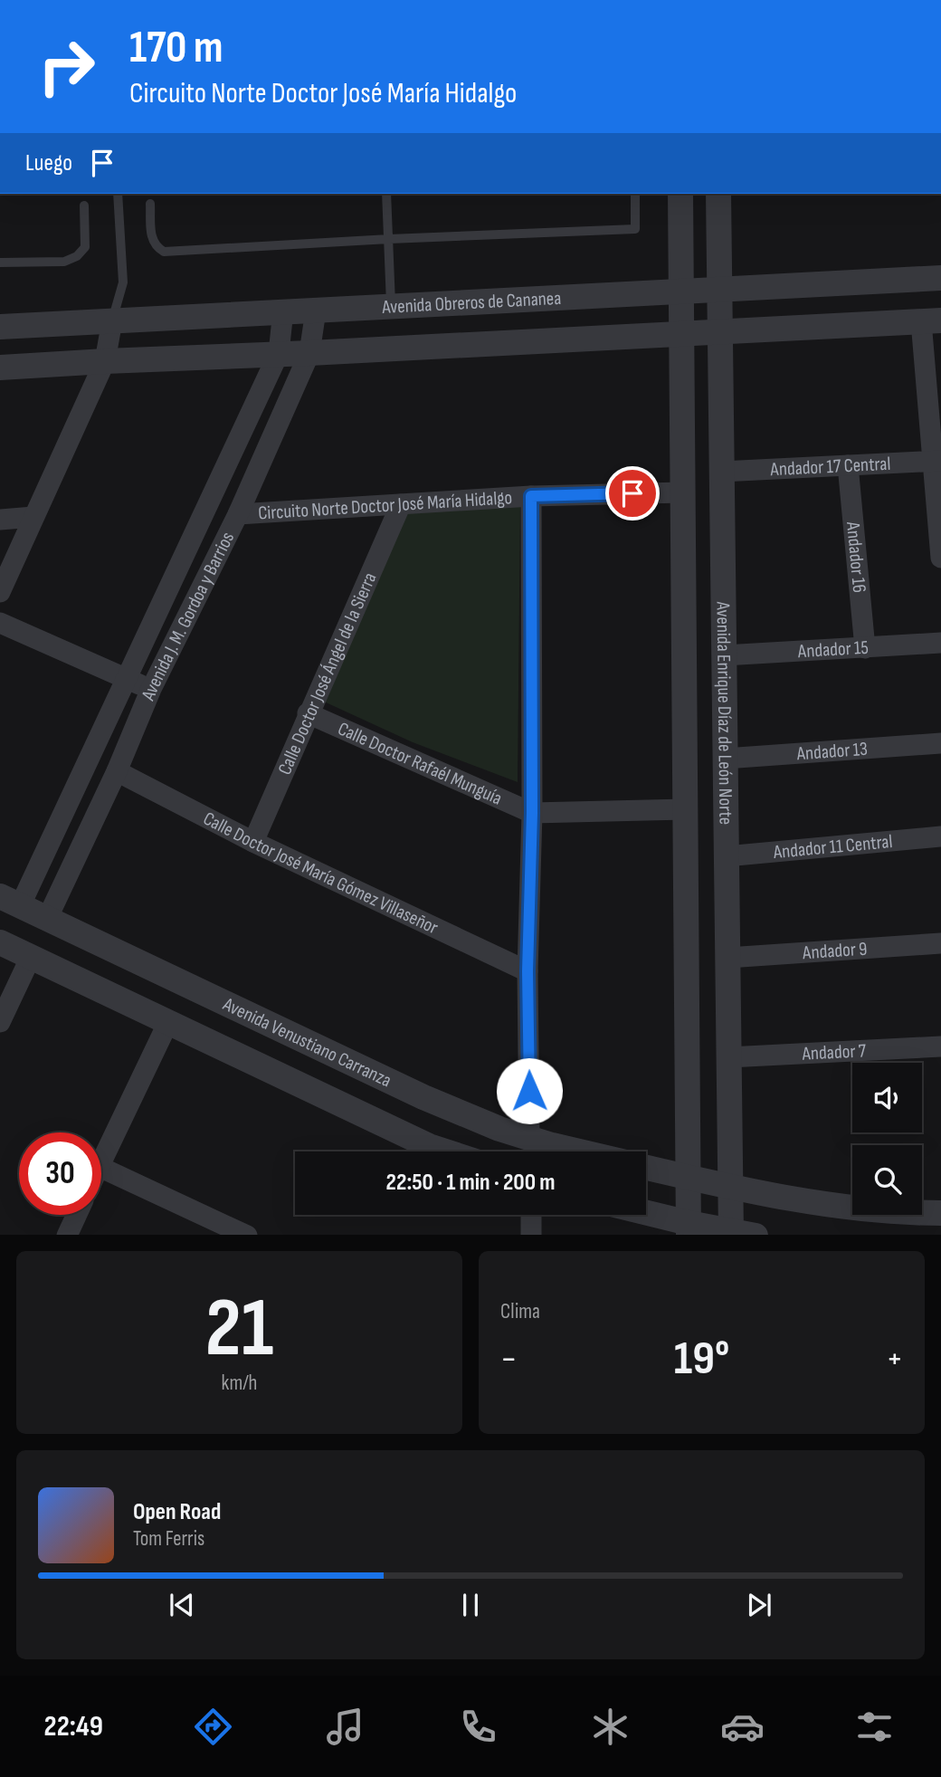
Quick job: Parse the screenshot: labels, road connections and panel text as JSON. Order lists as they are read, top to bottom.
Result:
{
  "streets": {
    "street": [
      "Avenida Obreros de Cananea",
      "Andador 17 Central",
      "Circuito Norte Doctor José María Hidalgo",
      "Andador 16",
      "Avenida J. M. Gordoa y Barrios",
      "Andador 15",
      "Calle Doctor José Ángel de la Sierra",
      "Avenida Enrique Díaz de León Norte",
      "Andador 13",
      "Calle Doctor Rafaél Munguía",
      "Andador 11 Central",
      "Calle Doctor José María Gómez Villaseñor",
      "Andador 9",
      "Avenida Venustiano Carranza",
      "Andador 7"
    ]
  },
  "crossings": [
    ["Avenida Obreros de Cananea", "Avenida J. M. Gordoa y Barrios"],
    ["Avenida Obreros de Cananea", "Avenida Enrique Díaz de León Norte"],
    ["Andador 17 Central", "Andador 16"],
    ["Andador 17 Central", "Avenida Enrique Díaz de León Norte"],
    ["Circuito Norte Doctor José María Hidalgo", "Avenida J. M. Gordoa y Barrios"],
    ["Circuito Norte Doctor José María Hidalgo", "Calle Doctor José Ángel de la Sierra"],
    ["Circuito Norte Doctor José María Hidalgo", "Avenida Enrique Díaz de León Norte"],
    ["Andador 16", "Andador 15"],
    ["Avenida J. M. Gordoa y Barrios", "Calle Doctor José María Gómez Villaseñor"],
    ["Avenida J. M. Gordoa y Barrios", "Avenida Venustiano Carranza"],
    ["Andador 15", "Avenida Enrique Díaz de León Norte"],
    ["Calle Doctor José Ángel de la Sierra", "Calle Doctor Rafaél Munguía"],
    ["Calle Doctor José Ángel de la Sierra", "Calle Doctor José María Gómez Villaseñor"],
    ["Avenida Enrique Díaz de León Norte", "Andador 13"],
    ["Avenida Enrique Díaz de León Norte", "Calle Doctor Rafaél Munguía"],
    ["Avenida Enrique Díaz de León Norte", "Andador 11 Central"],
    ["Avenida Enrique Díaz de León Norte", "Andador 9"],
    ["Avenida Enrique Díaz de León Norte", "Andador 7"]
  ],
  "page": {
    "turn": ["170 m", "Circuito Norte Doctor José María Hidalgo"],
    "then": "Luego",
    "limit": "30",
    "trip": "22:50 · 1 min · 200 m",
    "tile": [
      ["21", "km/h"],
      "Clima"
    ],
    "heat": ["−", "19°", "+"],
    "song": ["Open Road", "Tom Ferris"],
    "tabs": "22:49"
  }
}
